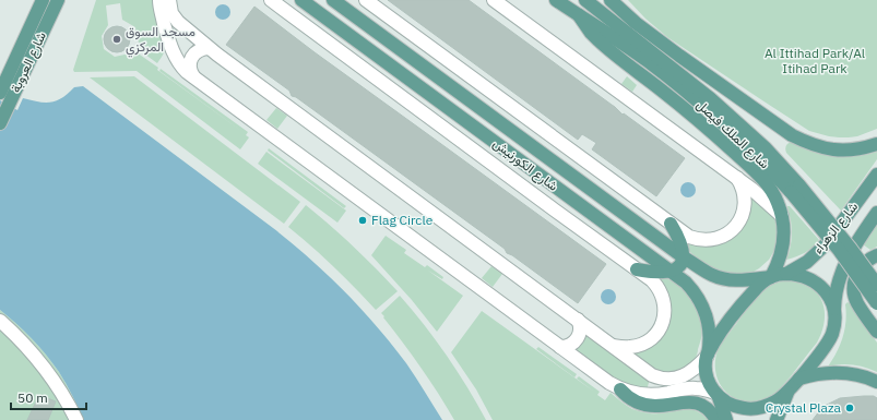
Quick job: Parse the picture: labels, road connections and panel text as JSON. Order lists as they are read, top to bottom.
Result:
{
  "streets": {
    "main road": [
      "شارع العروبة",
      "شارع الملك فيصل",
      "شارع الكورنيش",
      "شارع الزهراء"
    ]
  },
  "crossings": [
    ["شارع الكورنيش", "شارع الزهراء"]
  ],
  "parks": ["Al Ittihad Park/Al Itihad Park"],
  "places": ["مسجد السوق المركزي", "Flag Circle", "Crystal Plaza"],
  "scale_bar": "50 m"
}
